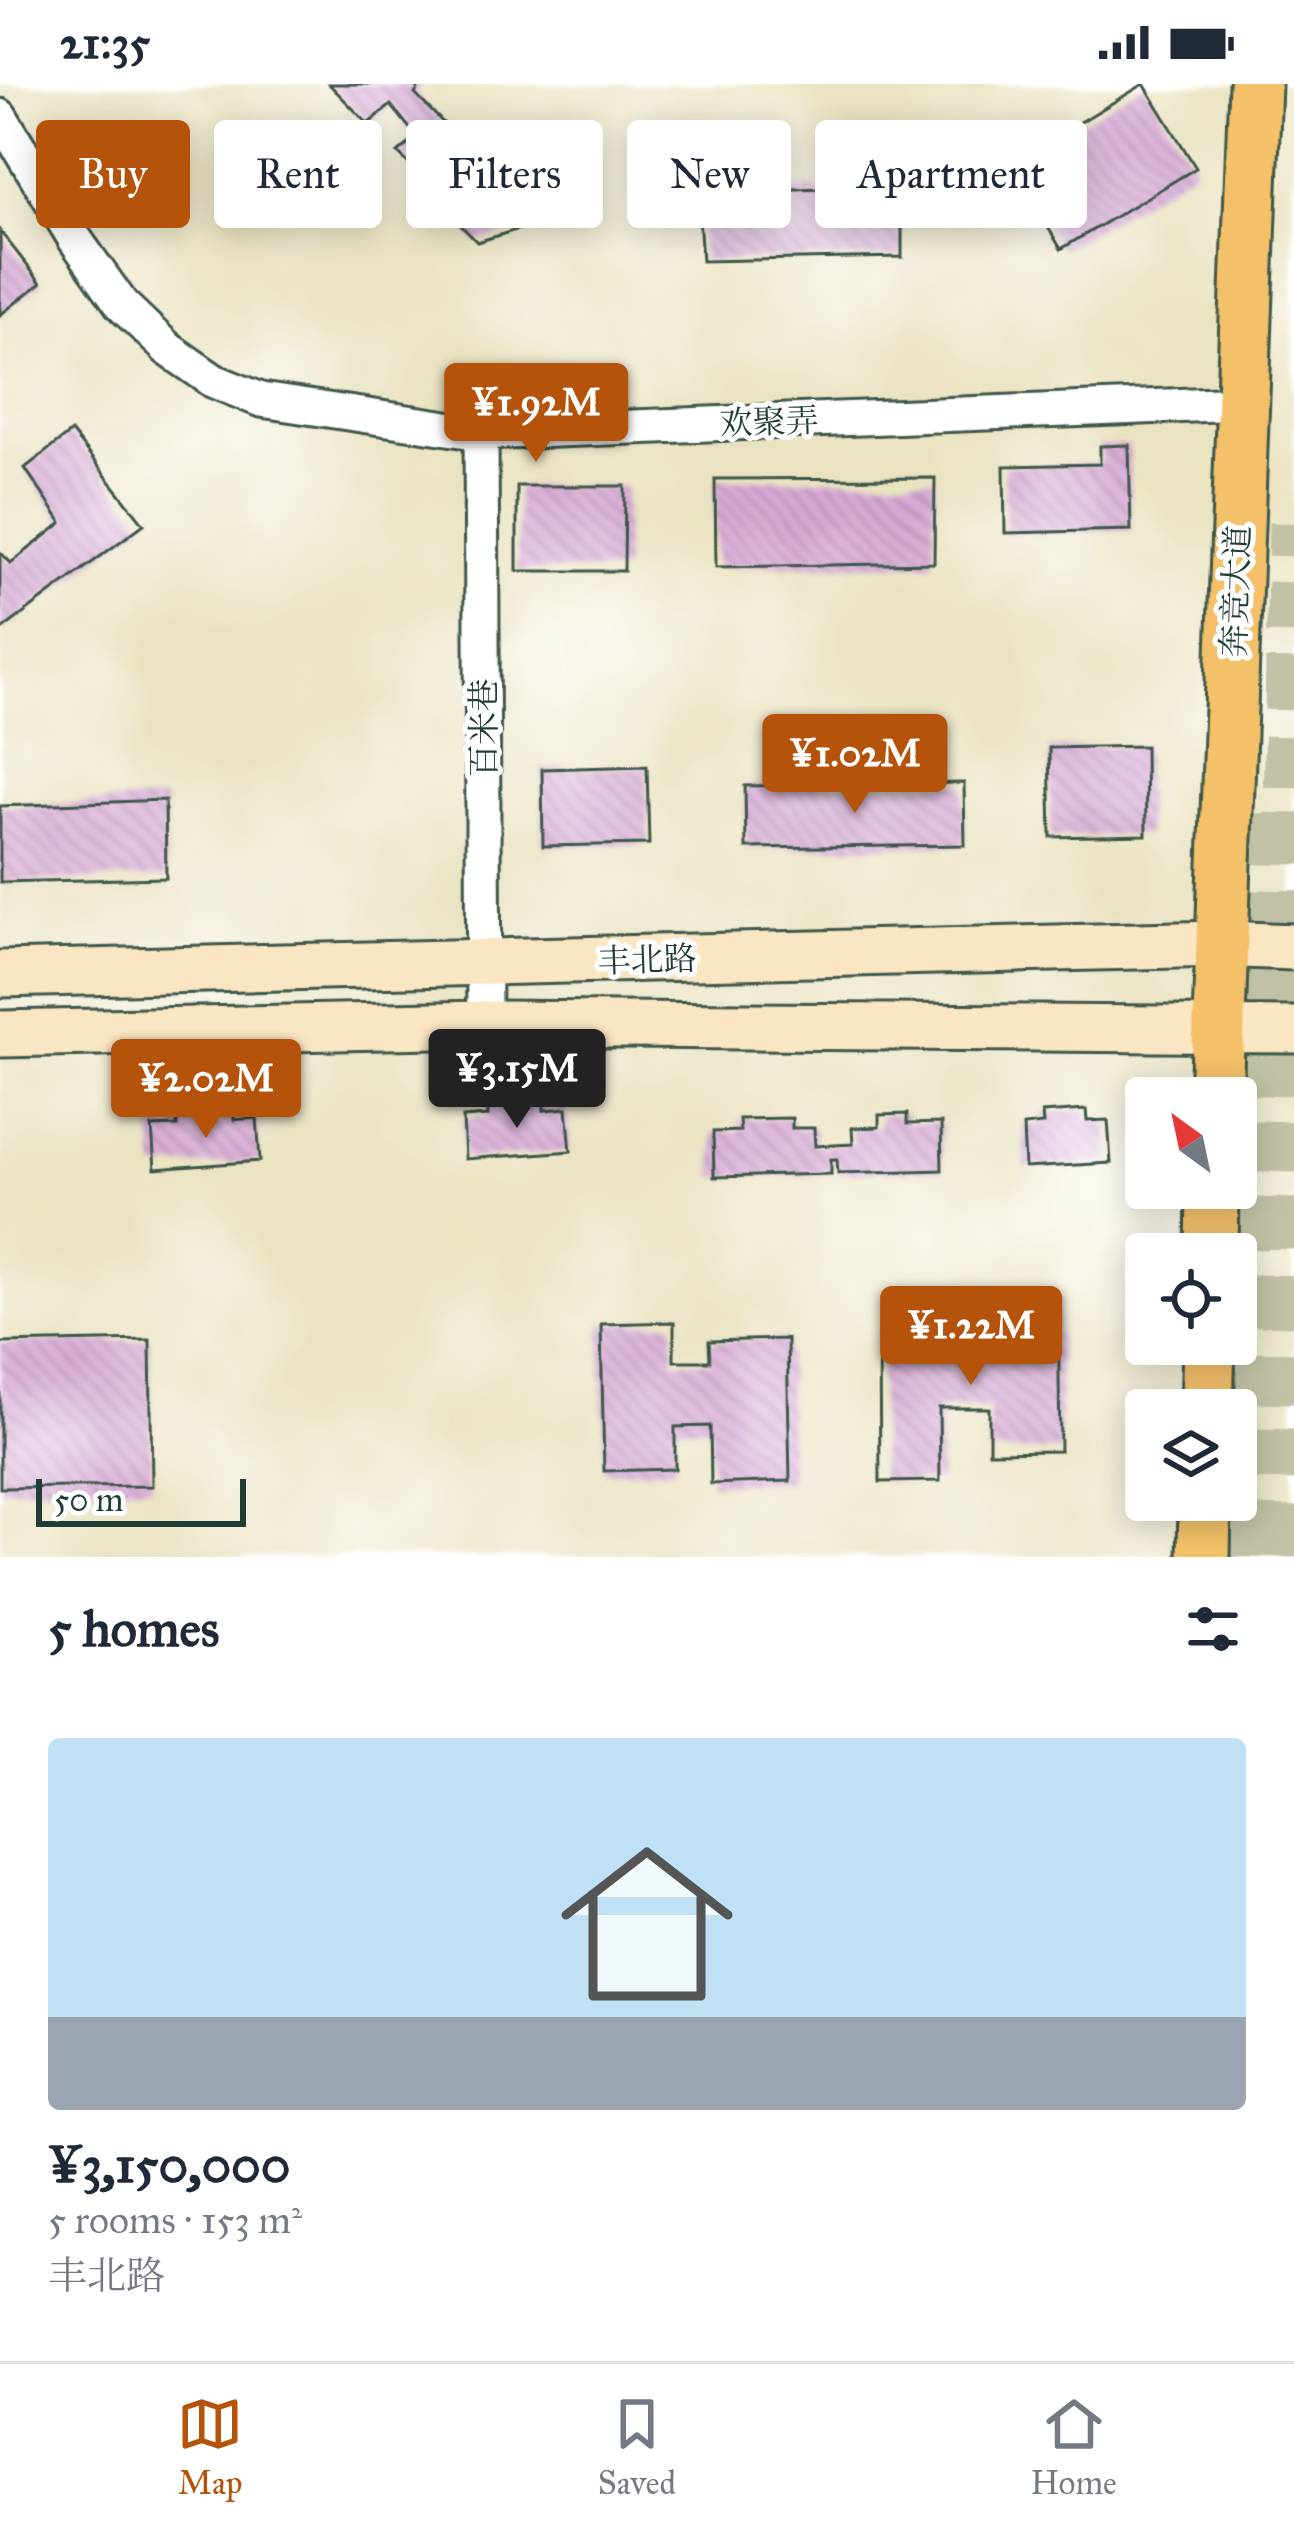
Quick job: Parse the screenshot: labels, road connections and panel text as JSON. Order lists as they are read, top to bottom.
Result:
{
  "streets": {
    "main road": ["奔竞大道", "丰北路"],
    "street": ["欢聚弄", "百米巷"]
  },
  "crossings": [
    ["欢聚弄", "奔竞大道"],
    ["欢聚弄", "百米巷"],
    ["奔竞大道", "丰北路"],
    ["百米巷", "丰北路"]
  ],
  "scale_bar": "50 m",
  "north": "top left",
  "page": {
    "status": "21:35",
    "chip": [
      "Buy",
      "Rent",
      "Filters",
      "New",
      "Apartment"
    ],
    "price": [
      "¥1.92M",
      "¥1.02M",
      "¥3.15M",
      "¥2.02M",
      "¥1.22M"
    ],
    "scale": "50 m",
    "heading": "5 homes",
    "list": [
      {
        "name": "¥3,150,000",
        "note": "5 rooms · 153 m² · 丰北路"
      }
    ],
    "tabs": ["Map", "Saved", "Home"]
  }
}
